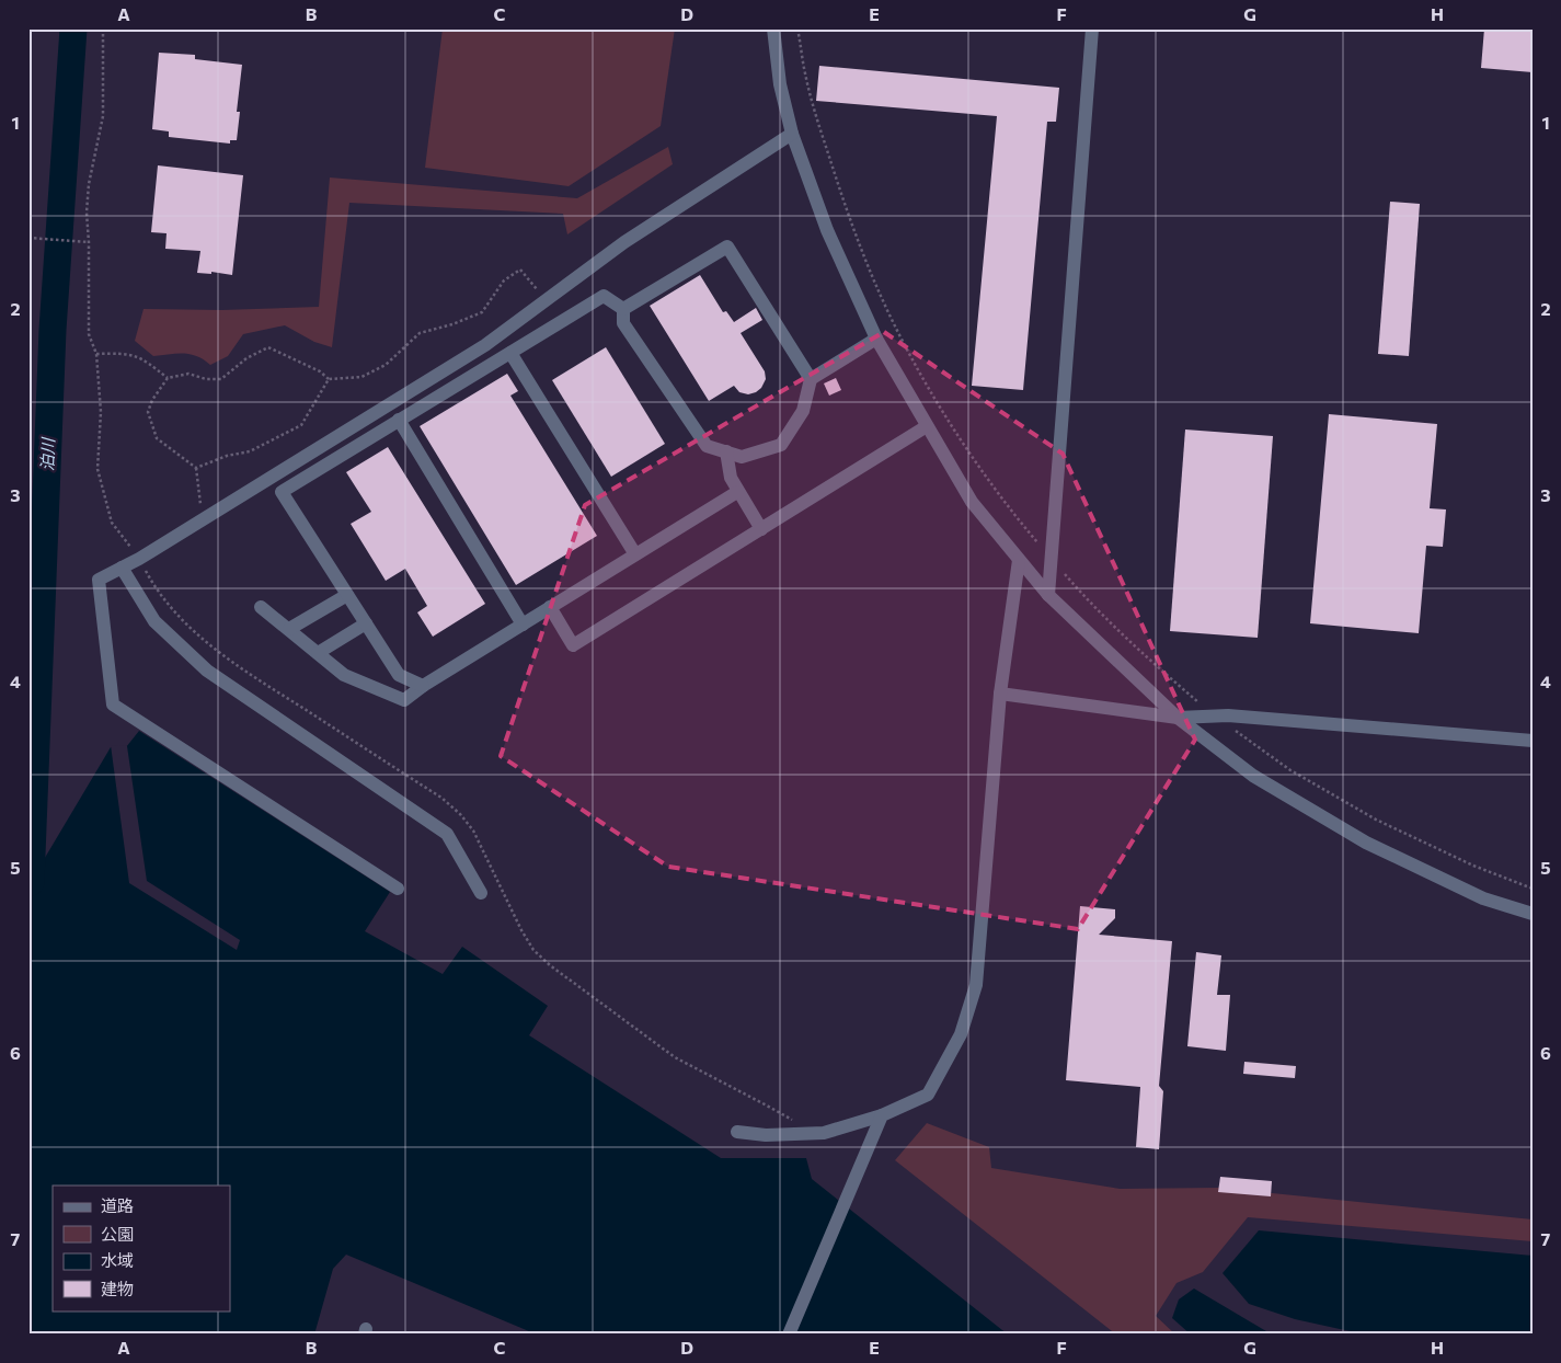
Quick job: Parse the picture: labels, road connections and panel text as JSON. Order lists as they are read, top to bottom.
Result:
{
  "water": ["泊川"],
  "legend": [
    "道路",
    "公園",
    "水域",
    "建物"
  ],
  "grid": {
    "columns": [
      "A",
      "B",
      "C",
      "D",
      "E",
      "F",
      "G",
      "H"
    ],
    "rows": [
      "1",
      "2",
      "3",
      "4",
      "5",
      "6",
      "7"
    ]
  }
}
